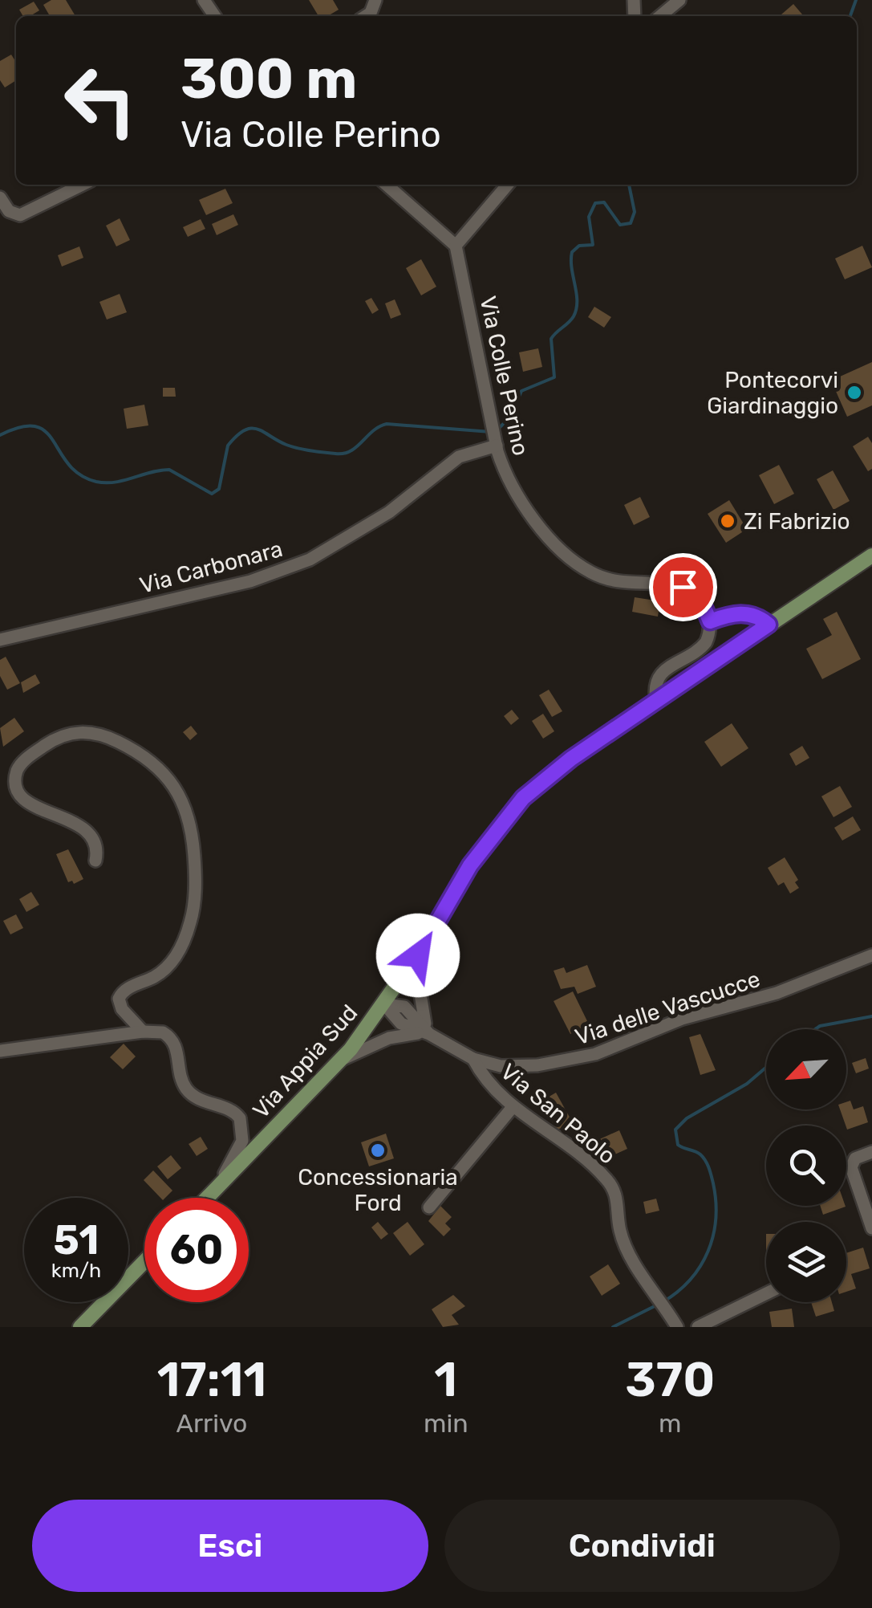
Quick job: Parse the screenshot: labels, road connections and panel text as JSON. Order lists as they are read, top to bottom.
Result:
{
  "streets": {
    "main road": ["Via Appia Sud"],
    "street": [
      "Via Colle Perino",
      "Via Carbonara",
      "Via delle Vascucce",
      "Via San Paolo"
    ]
  },
  "crossings": [
    ["Via Colle Perino", "Via Carbonara"],
    ["Via delle Vascucce", "Via Appia Sud"],
    ["Via delle Vascucce", "Via San Paolo"]
  ],
  "places": ["Pontecorvi Giardinaggio", "Zi Fabrizio", "Concessionaria Ford"],
  "north": "bottom left",
  "page": {
    "turn": ["300 m", "Via Colle Perino"],
    "speed": "51 km/h",
    "limit": "60",
    "eta": [
      "17:11",
      "Arrivo",
      "1",
      "min",
      "370",
      "m"
    ],
    "buttons": ["Esci", "Condividi"]
  }
}
